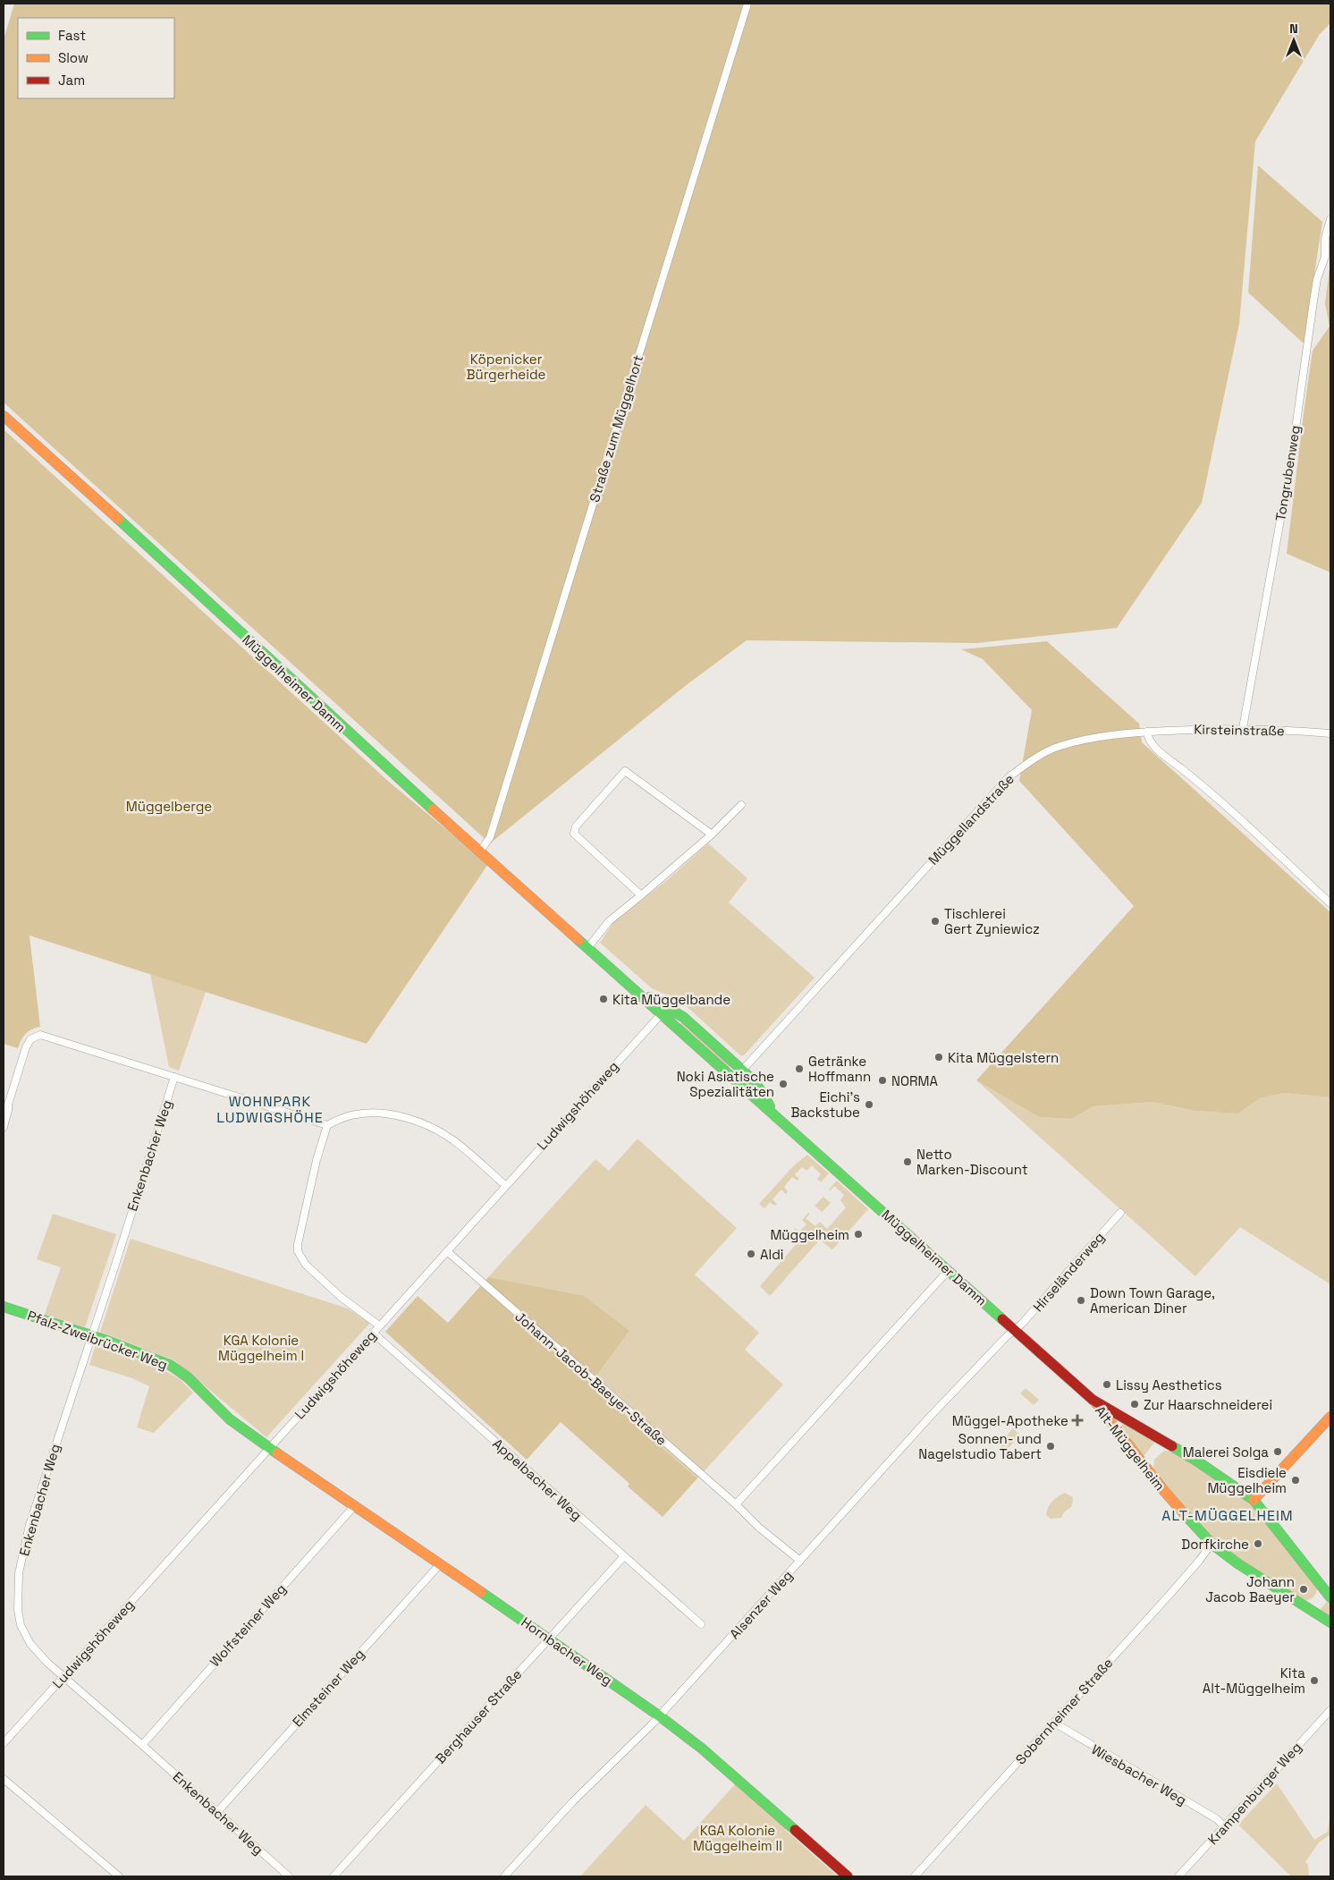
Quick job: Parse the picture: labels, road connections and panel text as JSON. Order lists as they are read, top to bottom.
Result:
{
  "streets": {
    "main road": [
      "Müggelheimer Damm",
      "Pfalz-Zweibrücker Weg",
      "Alt-Müggelheim",
      "Hornbacher Weg"
    ],
    "street": [
      "Straße zum Müggelhort",
      "Tongrubenweg",
      "Kirsteinstraße",
      "Müggellandstraße",
      "Ludwigshöheweg",
      "Enkenbacher Weg",
      "Hirseländerweg",
      "Johann-Jacob-Baeyer-Straße",
      "Appelbacher Weg",
      "Alsenzer Weg",
      "Wolfsteiner Weg",
      "Elmsteiner Weg",
      "Sobernheimer Straße",
      "Berghauser Straße",
      "Wiesbacher Weg",
      "Krampenburger Weg"
    ]
  },
  "crossings": [
    ["Straße zum Müggelhort", "Müggelheimer Damm"],
    ["Tongrubenweg", "Kirsteinstraße"],
    ["Müggelheimer Damm", "Müggellandstraße"],
    ["Müggelheimer Damm", "Ludwigshöheweg"],
    ["Müggelheimer Damm", "Hirseländerweg"],
    ["Müggelheimer Damm", "Alt-Müggelheim"],
    ["Müggelheimer Damm", "Alsenzer Weg"],
    ["Kirsteinstraße", "Müggellandstraße"],
    ["Ludwigshöheweg", "Enkenbacher Weg"],
    ["Ludwigshöheweg", "Pfalz-Zweibrücker Weg"],
    ["Ludwigshöheweg", "Johann-Jacob-Baeyer-Straße"],
    ["Ludwigshöheweg", "Appelbacher Weg"],
    ["Ludwigshöheweg", "Hornbacher Weg"],
    ["Enkenbacher Weg", "Pfalz-Zweibrücker Weg"],
    ["Enkenbacher Weg", "Wolfsteiner Weg"],
    ["Enkenbacher Weg", "Elmsteiner Weg"],
    ["Hirseländerweg", "Alsenzer Weg"],
    ["Pfalz-Zweibrücker Weg", "Hornbacher Weg"],
    ["Johann-Jacob-Baeyer-Straße", "Alsenzer Weg"],
    ["Alt-Müggelheim", "Sobernheimer Straße"],
    ["Appelbacher Weg", "Berghauser Straße"],
    ["Alsenzer Weg", "Hornbacher Weg"],
    ["Wolfsteiner Weg", "Hornbacher Weg"],
    ["Hornbacher Weg", "Elmsteiner Weg"],
    ["Hornbacher Weg", "Berghauser Straße"],
    ["Sobernheimer Straße", "Wiesbacher Weg"],
    ["Wiesbacher Weg", "Krampenburger Weg"]
  ],
  "districts": ["WOHNPARK LUDWIGSHÖHE", "ALT-MÜGGELHEIM"],
  "parks": [
    "Köpenicker Bürgerheide",
    "Müggelberge",
    "KGA Kolonie Müggelheim I",
    "KGA Kolonie Müggelheim II"
  ],
  "places": {
    "other": [
      "Tischlerei Gert Zyniewicz",
      "Kita Müggelbande",
      "Kita Müggelstern",
      "Getränke Hoffmann",
      "NORMA",
      "Noki Asiatische Spezialitäten",
      "Eichi's Backstube",
      "Netto Marken-Discount",
      "Müggelheim",
      "Aldi",
      "Down Town Garage, American Diner",
      "Lissy Aesthetics",
      "Zur Haarschneiderei",
      "Sonnen- und Nagelstudio Tabert",
      "Malerei Solga",
      "Eisdiele Müggelheim",
      "Dorfkirche",
      "Johann Jacob Baeyer",
      "Kita Alt-Müggelheim"
    ],
    "health": ["Müggel-Apotheke"]
  },
  "legend": ["Fast", "Slow", "Jam"],
  "north": "top"
}
